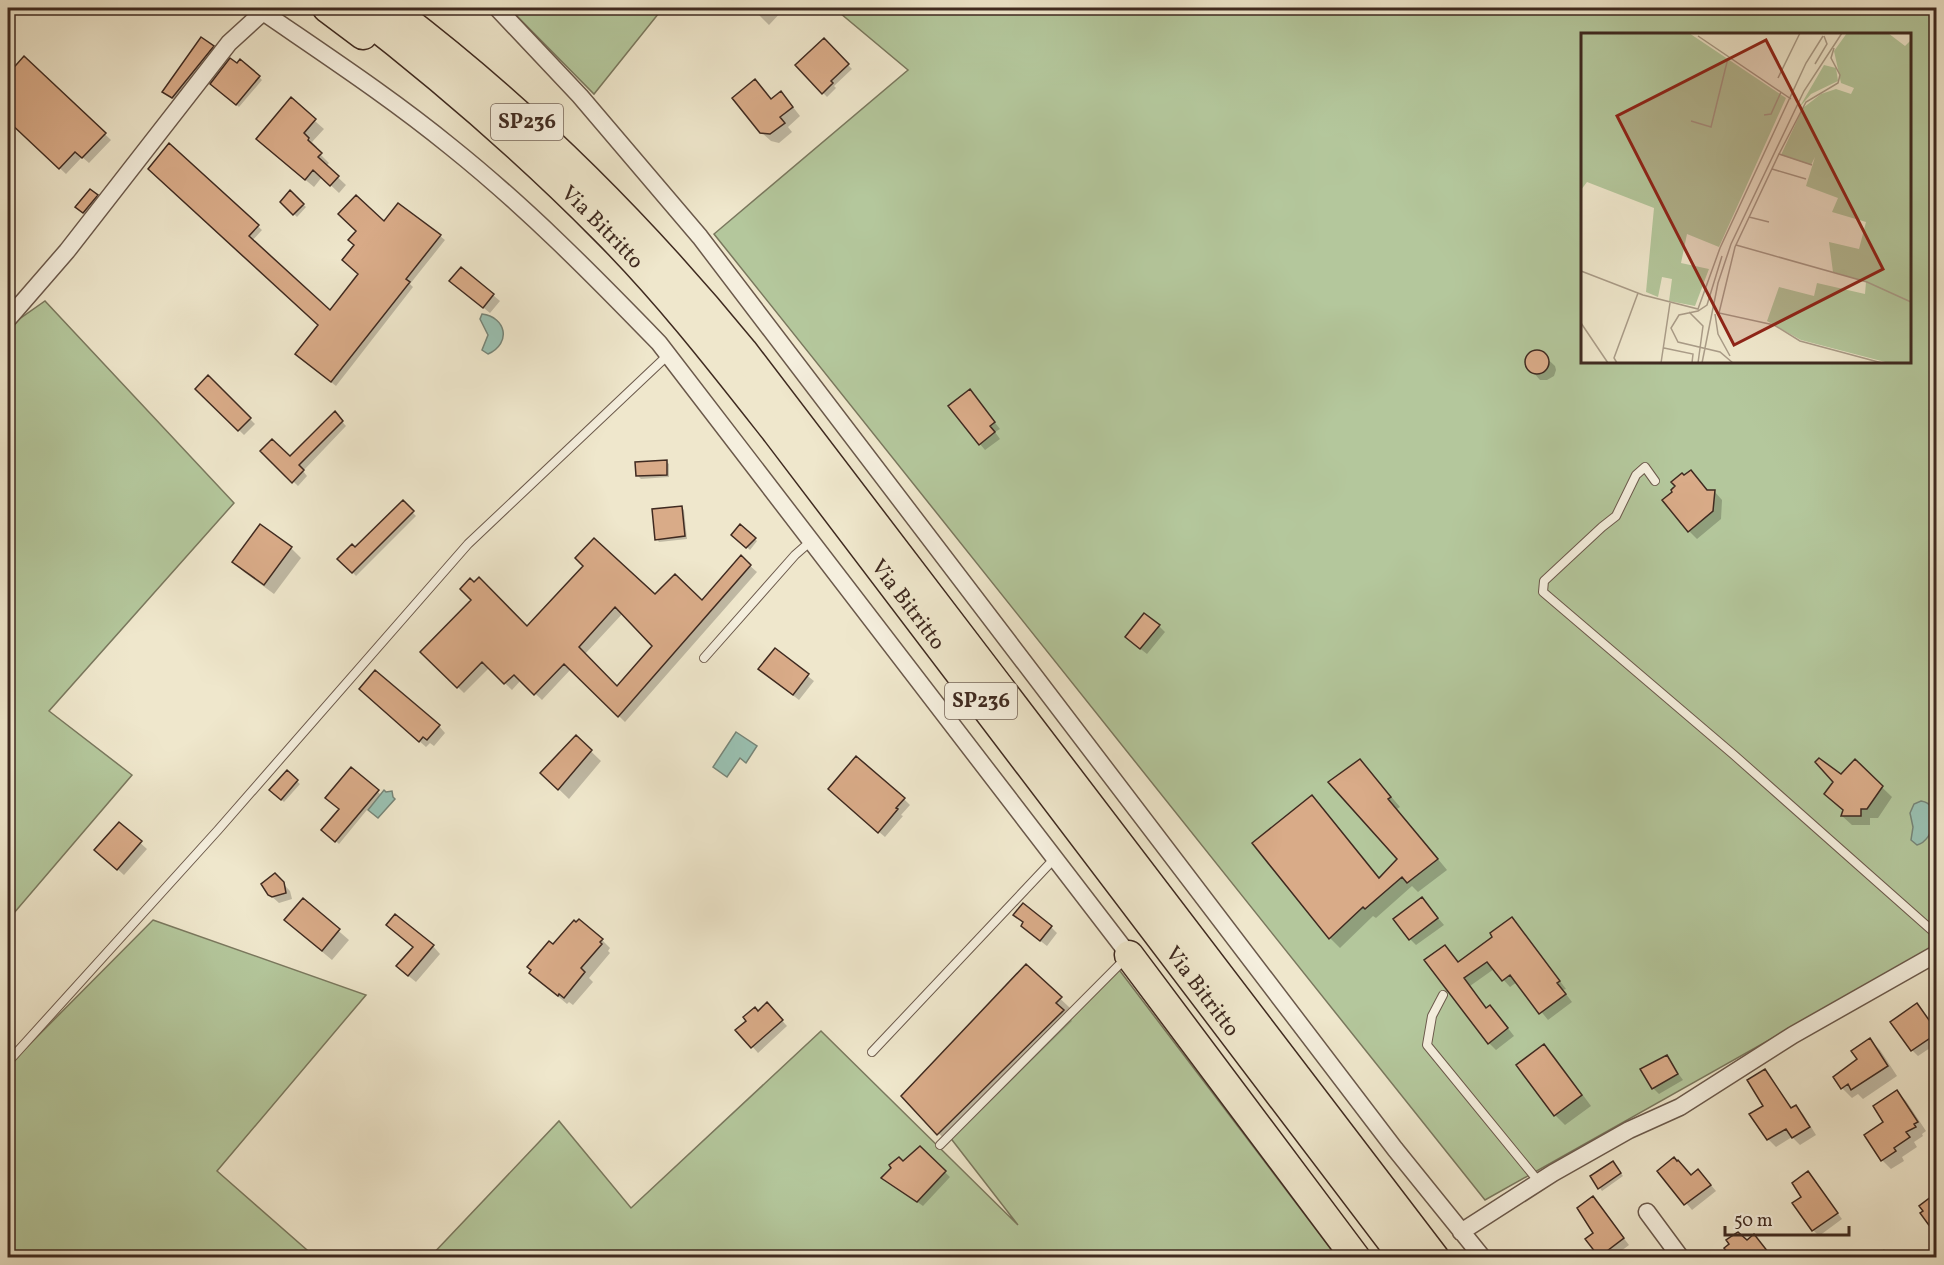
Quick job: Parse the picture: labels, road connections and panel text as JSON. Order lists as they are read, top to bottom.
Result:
{
  "streets": {
    "highway": ["SP236", "Via Bitritto"]
  },
  "scale_bar": "50 m"
}
